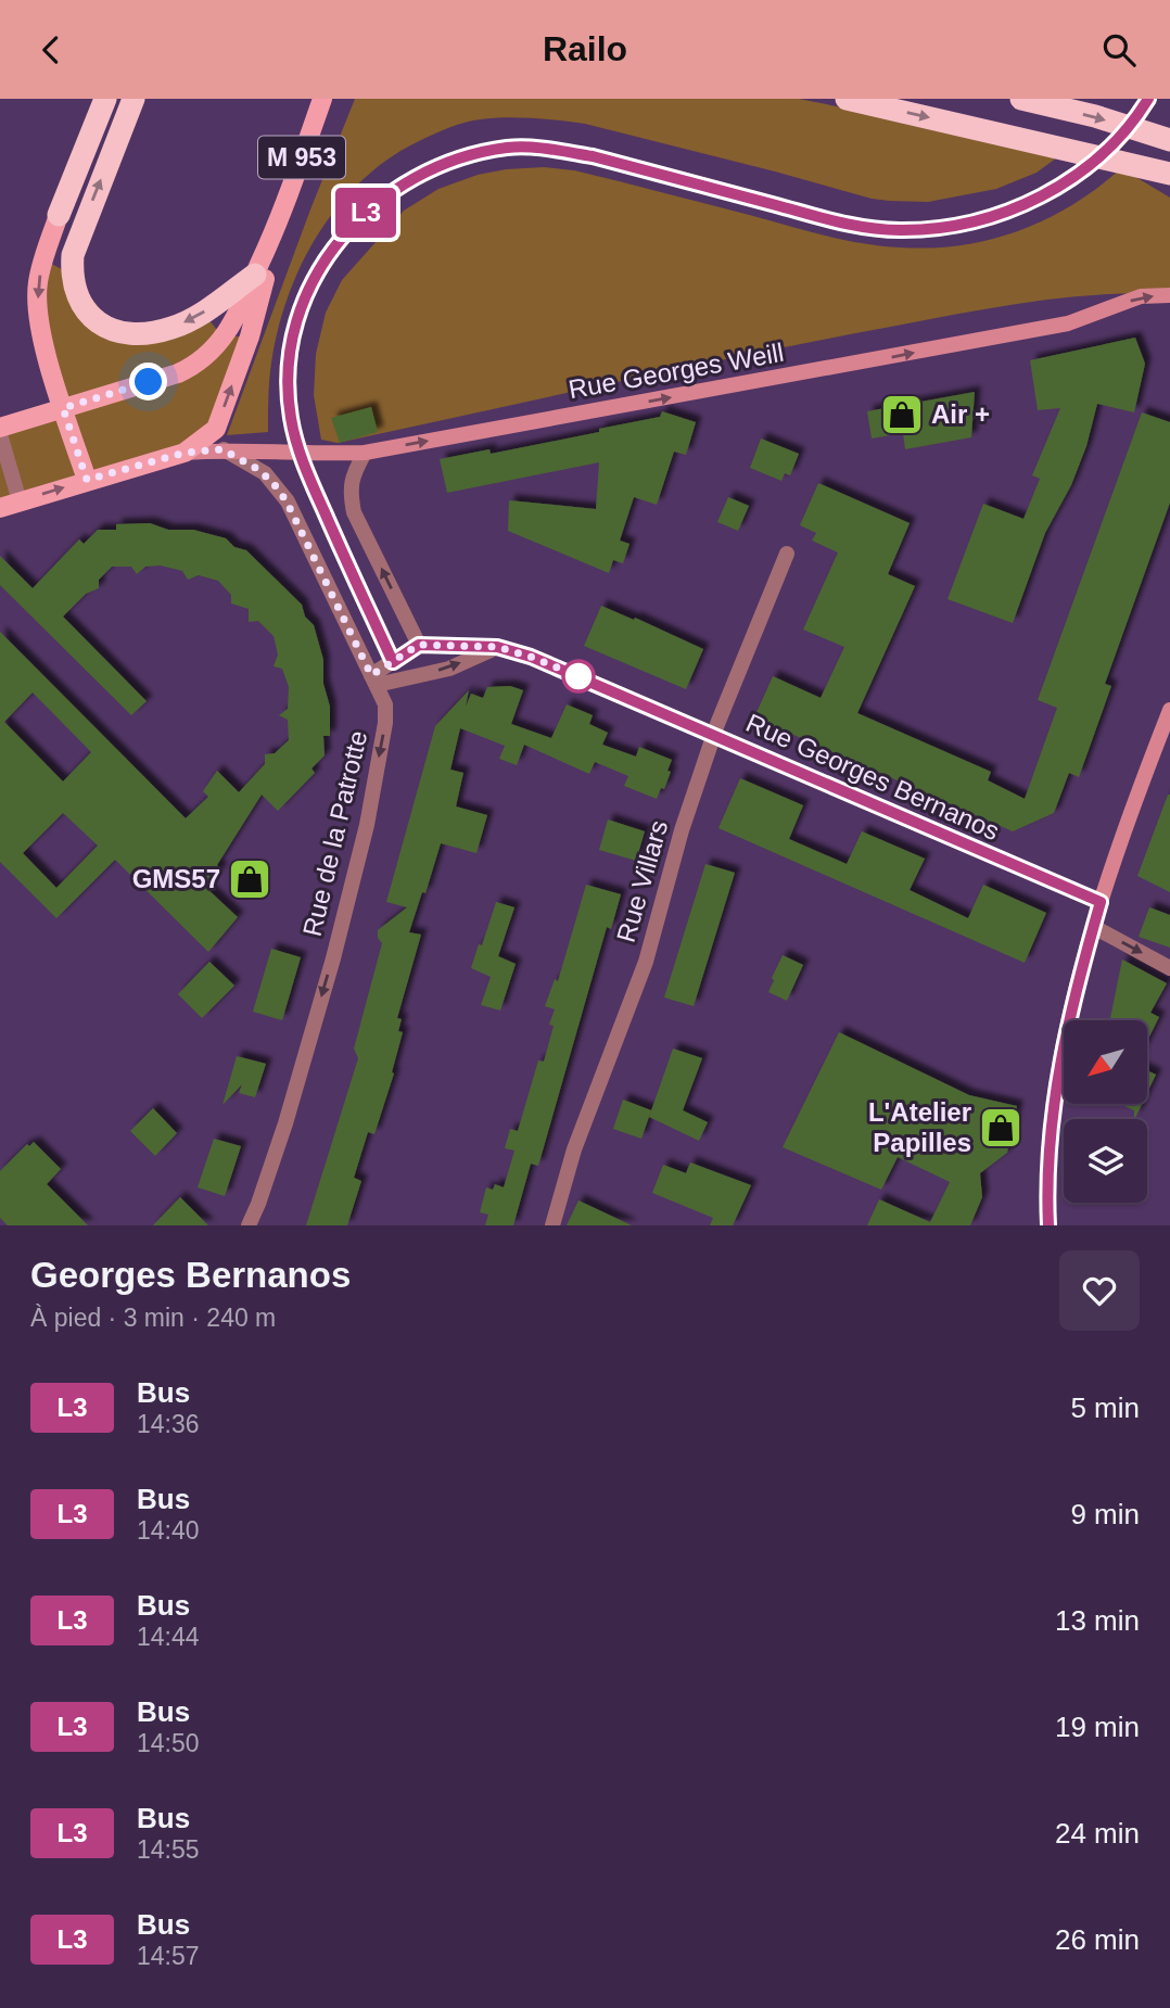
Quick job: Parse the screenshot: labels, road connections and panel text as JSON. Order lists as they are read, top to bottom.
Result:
{
  "streets": {
    "main road": ["M 953", "Rue Georges Weill"],
    "street": ["Rue Georges Bernanos", "Rue de la Patrotte", "Rue Villars"]
  },
  "crossings": [
    ["M 953", "Rue Georges Weill"],
    ["Rue Georges Weill", "Rue de la Patrotte"],
    ["Rue Georges Bernanos", "Rue Villars"]
  ],
  "one_way": ["Rue Georges Weill", "Rue de la Patrotte"],
  "places": {
    "shop": ["Air +", "GMS57", "L'Atelier Papilles"]
  },
  "lines": ["bus line L3"],
  "north": "bottom left",
  "page": {
    "header": "Railo",
    "on_map": "L3",
    "heading": ["Georges Bernanos", "À pied · 3 min · 240 m"],
    "list": [
      {
        "mark": "L3",
        "name": "Bus",
        "note": "14:36",
        "value": "5 min"
      },
      {
        "mark": "L3",
        "name": "Bus",
        "note": "14:40",
        "value": "9 min"
      },
      {
        "mark": "L3",
        "name": "Bus",
        "note": "14:44",
        "value": "13 min"
      },
      {
        "mark": "L3",
        "name": "Bus",
        "note": "14:50",
        "value": "19 min"
      },
      {
        "mark": "L3",
        "name": "Bus",
        "note": "14:55",
        "value": "24 min"
      },
      {
        "mark": "L3",
        "name": "Bus",
        "note": "14:57",
        "value": "26 min"
      }
    ]
  }
}
